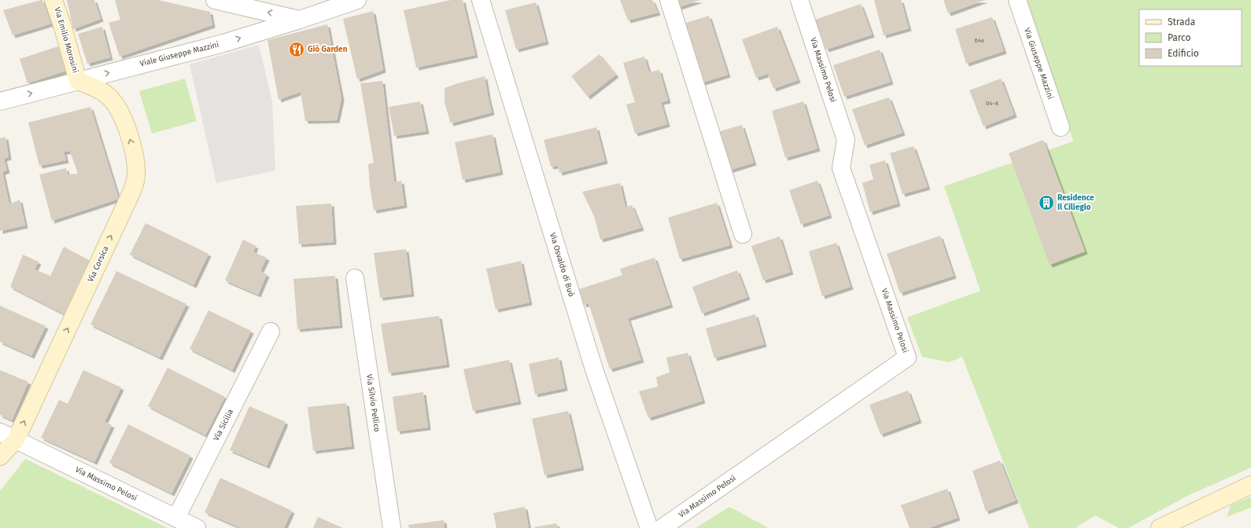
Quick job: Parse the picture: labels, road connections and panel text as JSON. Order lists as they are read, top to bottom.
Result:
{
  "streets": {
    "main road": ["Via Emilio Morosini", "Via Corsica"],
    "street": [
      "Viale Giuseppe Mazzini",
      "Via Giuseppe Mazzini",
      "Via Massimo Pelosi",
      "Via Osvaldo di Buò",
      "Via Silvio Pellico",
      "Via Sicilia"
    ]
  },
  "crossings": [
    ["Via Emilio Morosini", "Viale Giuseppe Mazzini"],
    ["Via Emilio Morosini", "Via Corsica"],
    ["Viale Giuseppe Mazzini", "Via Corsica"],
    ["Via Massimo Pelosi", "Via Corsica"],
    ["Via Massimo Pelosi", "Via Sicilia"]
  ],
  "one_way": ["Viale Giuseppe Mazzini", "Via Corsica"],
  "places": {
    "restaurant": ["Giò Garden"],
    "building": ["Residence Il Ciliegio"]
  },
  "house_numbers": ["64e", "64-A"],
  "legend": ["Strada", "Parco", "Edificio"]
}
